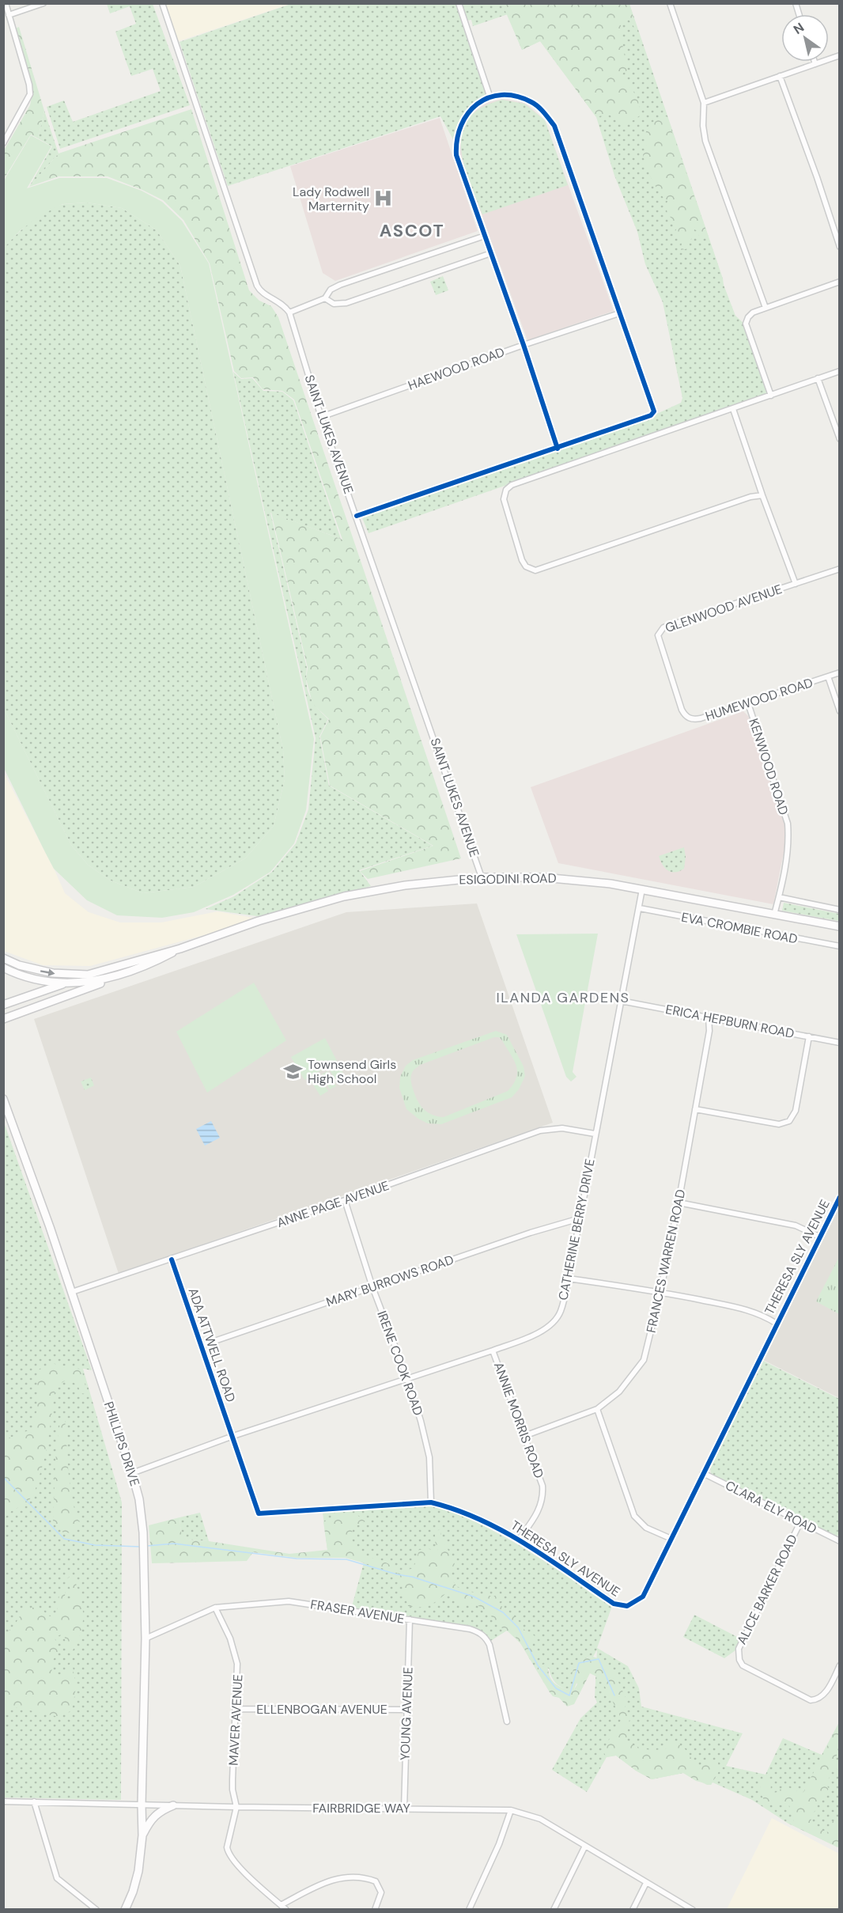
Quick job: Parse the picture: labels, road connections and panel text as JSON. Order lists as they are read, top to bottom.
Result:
{
  "streets": {
    "main road": ["ESIGODINI ROAD", "PHILLIPS DRIVE"],
    "street": [
      "HAEWOOD ROAD",
      "SAINT LUKES AVENUE",
      "GLENWOOD AVENUE",
      "HUMEWOOD ROAD",
      "KENWOOD ROAD",
      "EVA CROMBIE ROAD",
      "ERICA HEPBURN ROAD",
      "ANNE PAGE AVENUE",
      "CATHERINE BERRY DRIVE",
      "THERESA SLY AVENUE",
      "FRANCES WARREN ROAD",
      "MARY BURROWS ROAD",
      "ADA ATTWELL ROAD",
      "IRENE COOK ROAD",
      "ANNIE MORRIS ROAD",
      "CLARA ELY ROAD",
      "ALICE BARKER ROAD",
      "FRASER AVENUE",
      "ELLENBOGAN AVENUE",
      "YOUNG AVENUE",
      "MAVER AVENUE",
      "FAIRBRIDGE WAY"
    ]
  },
  "crossings": [
    ["HAEWOOD ROAD", "SAINT LUKES AVENUE"],
    ["SAINT LUKES AVENUE", "ESIGODINI ROAD"],
    ["GLENWOOD AVENUE", "HUMEWOOD ROAD"],
    ["HUMEWOOD ROAD", "KENWOOD ROAD"],
    ["KENWOOD ROAD", "ESIGODINI ROAD"],
    ["ESIGODINI ROAD", "CATHERINE BERRY DRIVE"],
    ["EVA CROMBIE ROAD", "CATHERINE BERRY DRIVE"],
    ["ERICA HEPBURN ROAD", "CATHERINE BERRY DRIVE"],
    ["ERICA HEPBURN ROAD", "FRANCES WARREN ROAD"],
    ["ANNE PAGE AVENUE", "CATHERINE BERRY DRIVE"],
    ["ANNE PAGE AVENUE", "ADA ATTWELL ROAD"],
    ["ANNE PAGE AVENUE", "IRENE COOK ROAD"],
    ["ANNE PAGE AVENUE", "PHILLIPS DRIVE"],
    ["CATHERINE BERRY DRIVE", "THERESA SLY AVENUE"],
    ["CATHERINE BERRY DRIVE", "MARY BURROWS ROAD"],
    ["CATHERINE BERRY DRIVE", "ADA ATTWELL ROAD"],
    ["CATHERINE BERRY DRIVE", "IRENE COOK ROAD"],
    ["CATHERINE BERRY DRIVE", "ANNIE MORRIS ROAD"],
    ["CATHERINE BERRY DRIVE", "PHILLIPS DRIVE"],
    ["THERESA SLY AVENUE", "ADA ATTWELL ROAD"],
    ["THERESA SLY AVENUE", "IRENE COOK ROAD"],
    ["THERESA SLY AVENUE", "ANNIE MORRIS ROAD"],
    ["THERESA SLY AVENUE", "CLARA ELY ROAD"],
    ["FRANCES WARREN ROAD", "ANNIE MORRIS ROAD"],
    ["MARY BURROWS ROAD", "ADA ATTWELL ROAD"],
    ["MARY BURROWS ROAD", "IRENE COOK ROAD"],
    ["PHILLIPS DRIVE", "FRASER AVENUE"],
    ["PHILLIPS DRIVE", "FAIRBRIDGE WAY"],
    ["CLARA ELY ROAD", "ALICE BARKER ROAD"],
    ["FRASER AVENUE", "YOUNG AVENUE"],
    ["FRASER AVENUE", "MAVER AVENUE"],
    ["ELLENBOGAN AVENUE", "YOUNG AVENUE"],
    ["ELLENBOGAN AVENUE", "MAVER AVENUE"],
    ["YOUNG AVENUE", "FAIRBRIDGE WAY"],
    ["MAVER AVENUE", "FAIRBRIDGE WAY"]
  ],
  "districts": ["ASCOT", "ILANDA GARDENS"],
  "places": {
    "hospital": ["Lady Rodwell Marternity"],
    "school or university": ["Townsend Girls High School"]
  },
  "north": "top left"
}
